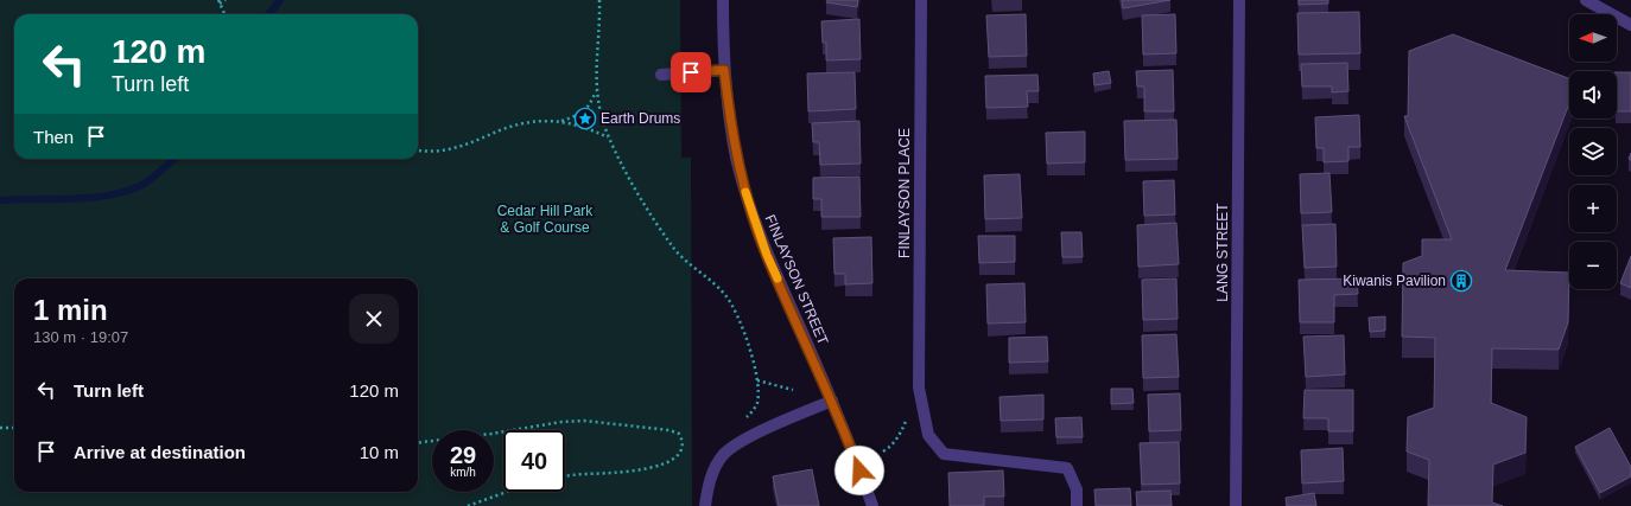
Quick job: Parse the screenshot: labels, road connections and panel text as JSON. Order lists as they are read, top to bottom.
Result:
{
  "streets": {
    "street": ["FINLAYSON PLACE", "LANG STREET", "FINLAYSON STREET"]
  },
  "parks": ["Cedar Hill Park & Golf Course"],
  "places": {
    "place": ["Earth Drums"],
    "building": ["Kiwanis Pavilion"]
  },
  "north": "left",
  "page": {
    "map_buttons": ["+", "−"],
    "turn": ["120 m", "Turn left"],
    "then": "Then",
    "heading": ["1 min", "130 m · 19:07"],
    "list": [
      {
        "name": "Turn left",
        "value": "120 m"
      },
      {
        "name": "Arrive at destination",
        "value": "10 m"
      }
    ],
    "speed": "29 km/h",
    "limit": "40"
  }
}
